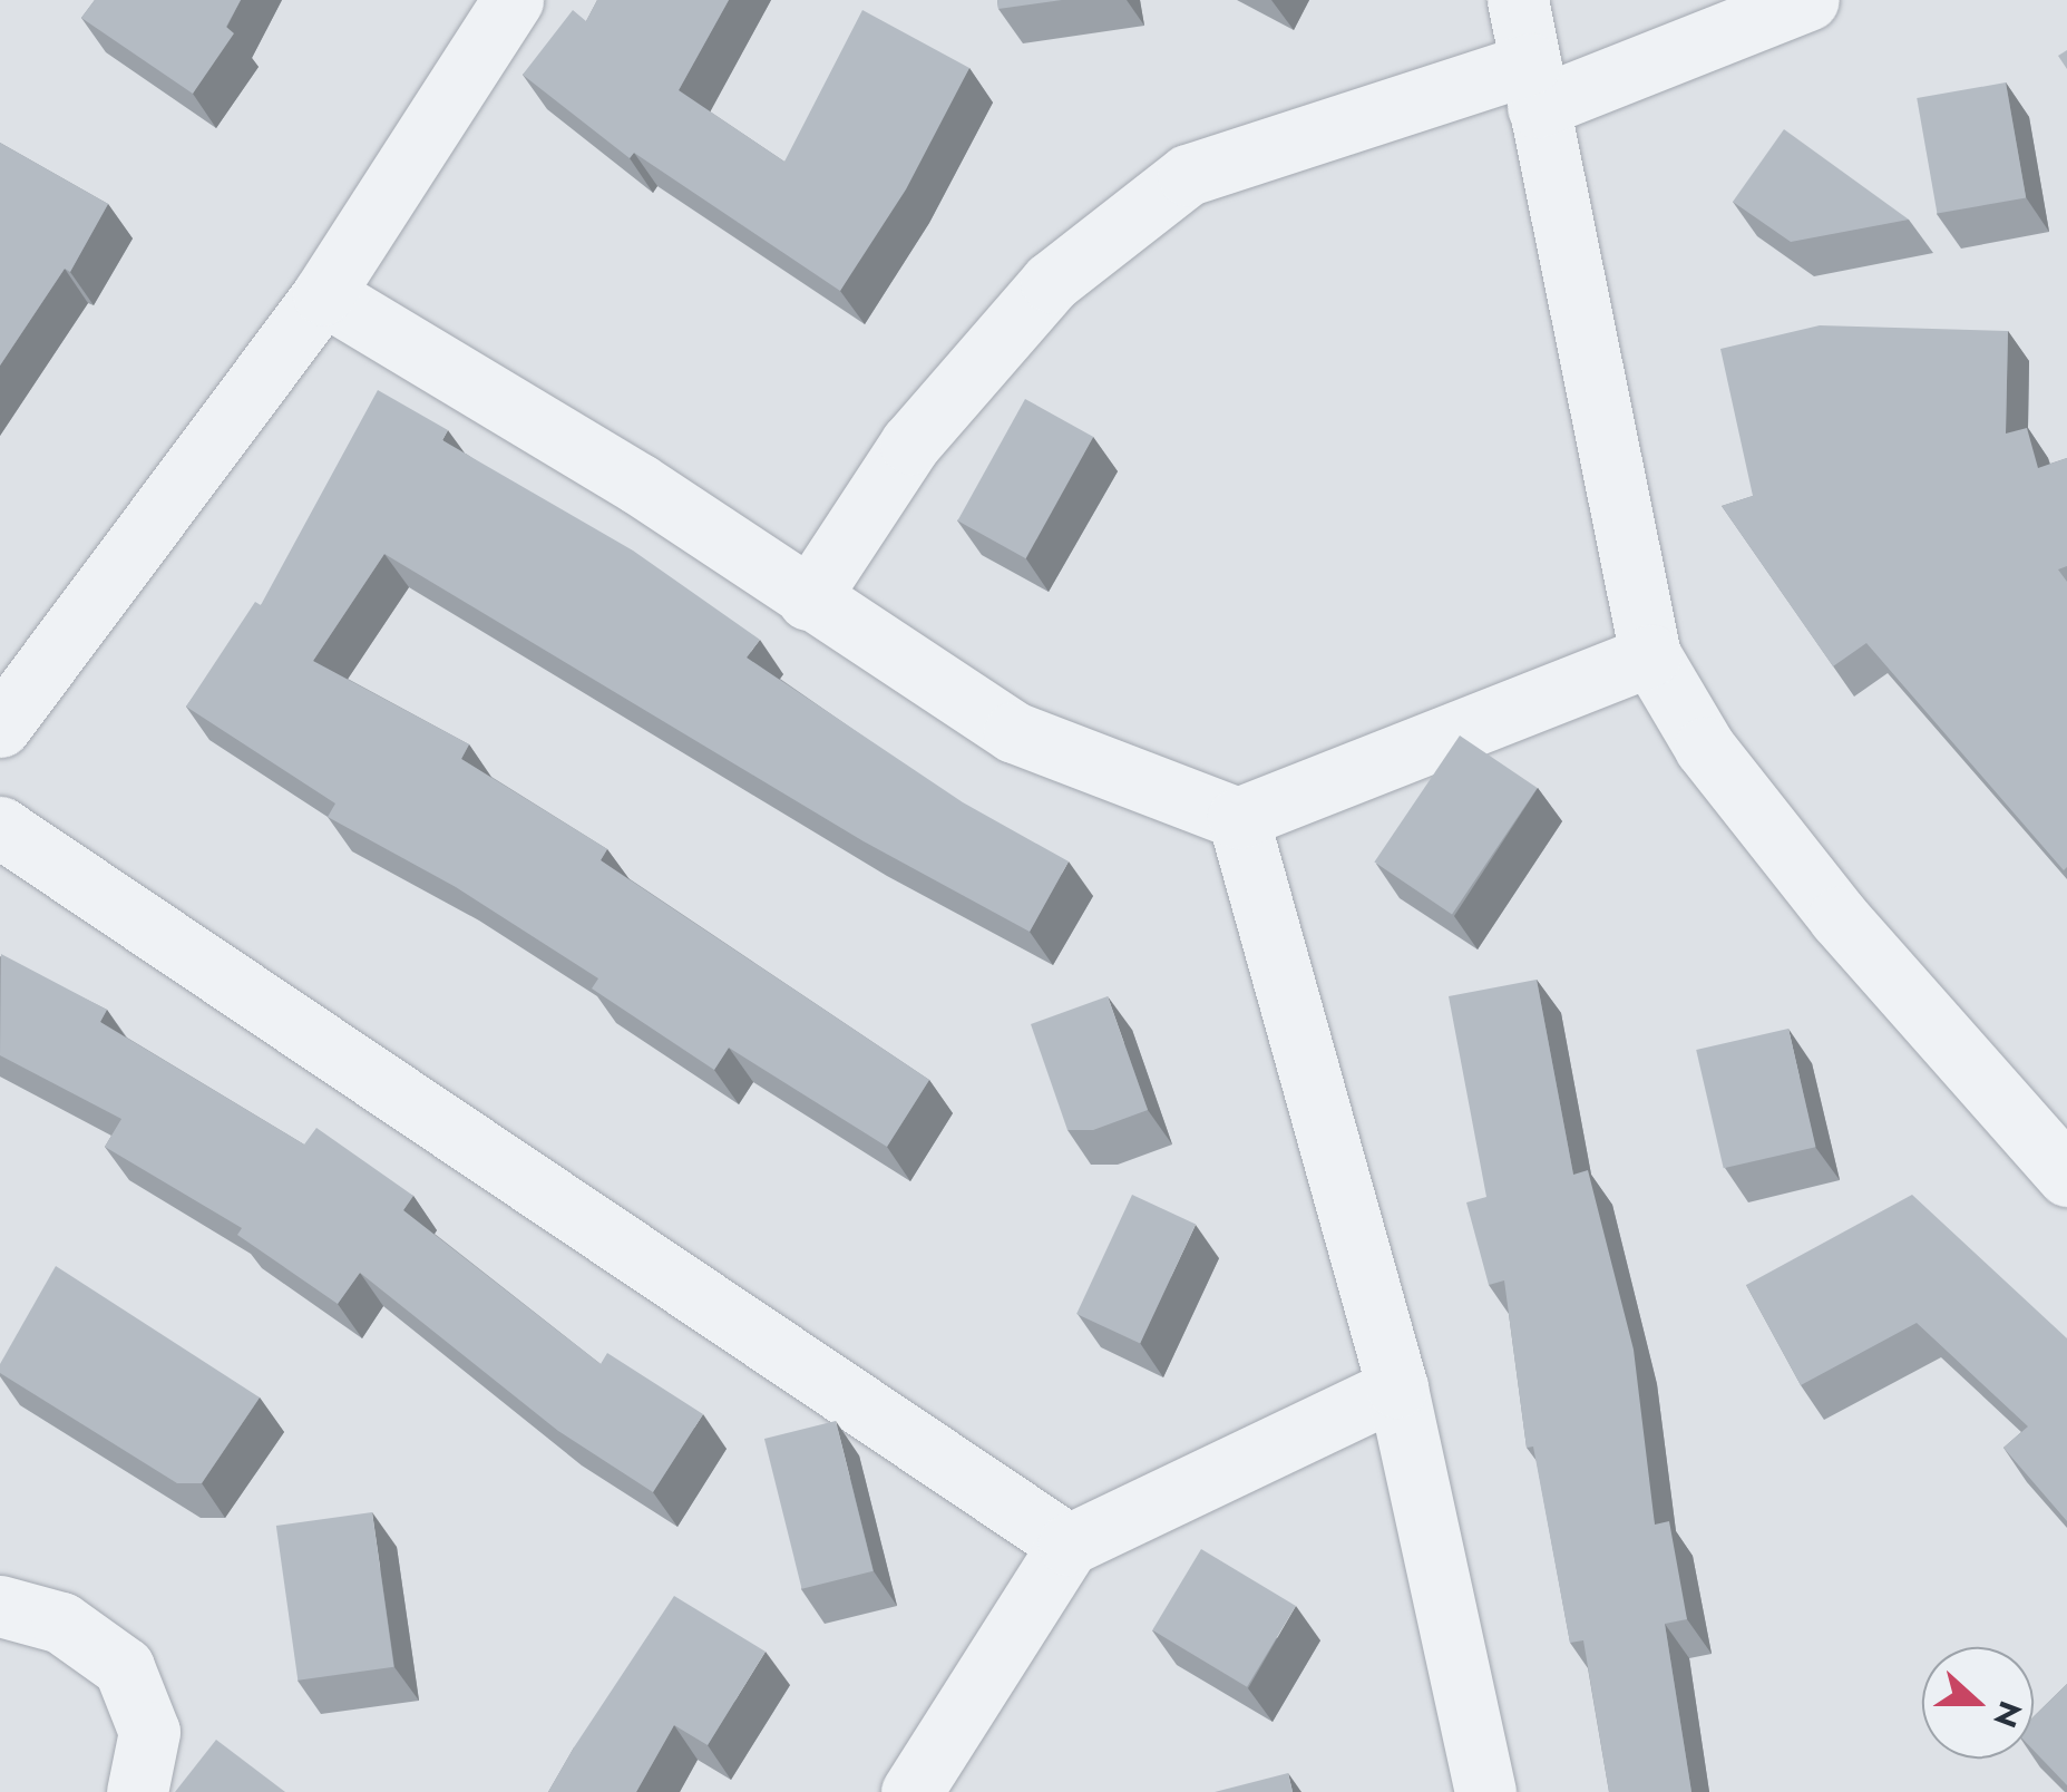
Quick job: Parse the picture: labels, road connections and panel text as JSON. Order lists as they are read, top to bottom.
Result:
{
  "north": "right"
}
